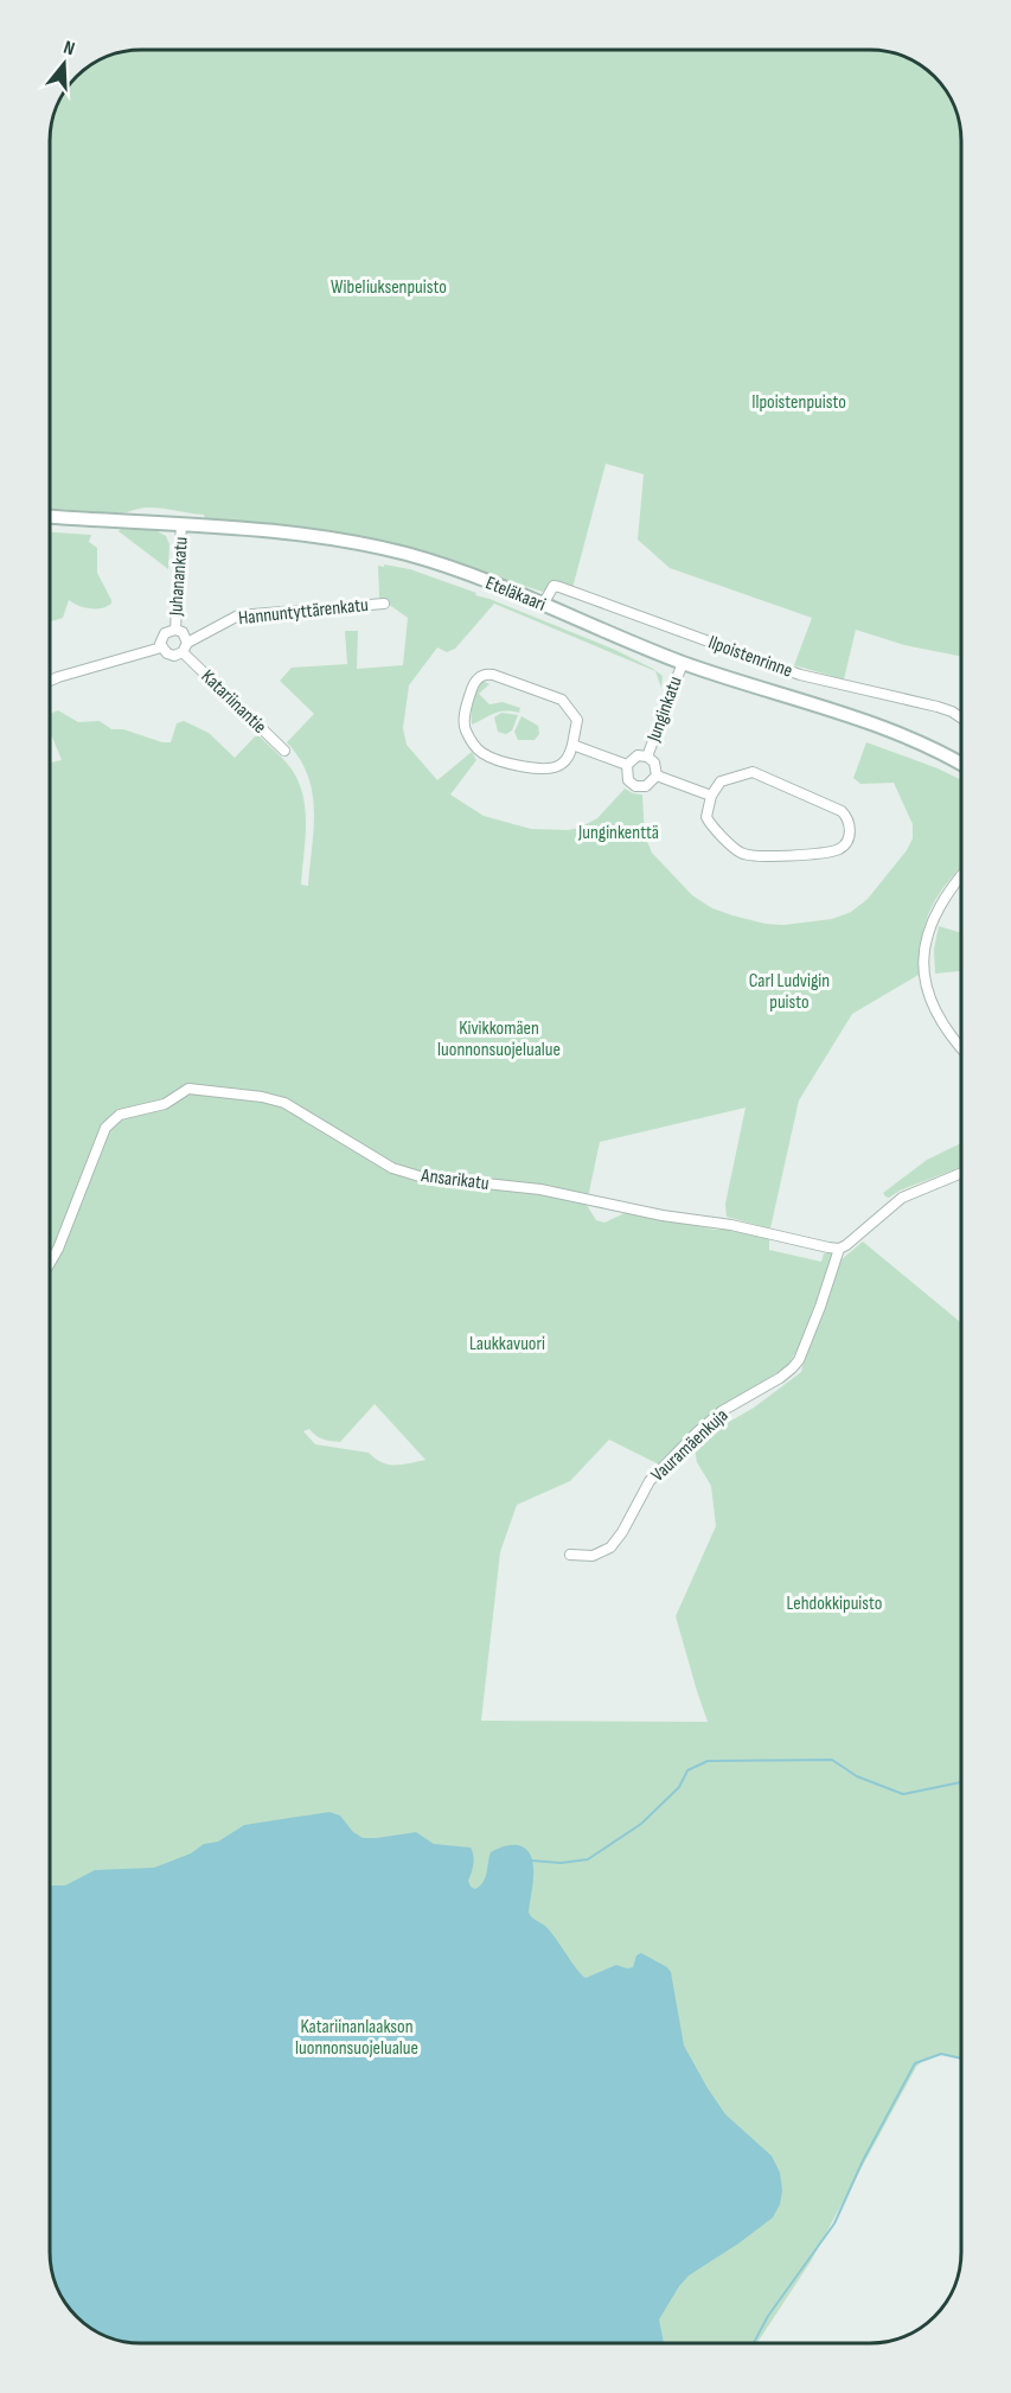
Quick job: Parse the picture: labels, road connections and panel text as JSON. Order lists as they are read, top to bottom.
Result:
{
  "streets": {
    "main road": ["Eteläkaari"],
    "street": [
      "Juhanankatu",
      "Hannuntyttärenkatu",
      "Ilpoistenrinne",
      "Katariinantie",
      "Junginkatu",
      "Ansarikatu",
      "Vauramäenkuja"
    ]
  },
  "crossings": [
    ["Juhanankatu", "Eteläkaari"],
    ["Juhanankatu", "Hannuntyttärenkatu"],
    ["Juhanankatu", "Katariinantie"],
    ["Eteläkaari", "Ilpoistenrinne"],
    ["Eteläkaari", "Junginkatu"],
    ["Hannuntyttärenkatu", "Katariinantie"],
    ["Ansarikatu", "Vauramäenkuja"]
  ],
  "parks": [
    "Wibeliuksenpuisto",
    "Ilpoistenpuisto",
    "Junginkenttä",
    "Carl Ludvigin puisto",
    "Kivikkomäen luonnonsuojelualue",
    "Laukkavuori",
    "Lehdokkipuisto",
    "Katariinanlaakson luonnonsuojelualue"
  ],
  "north": "top"
}
